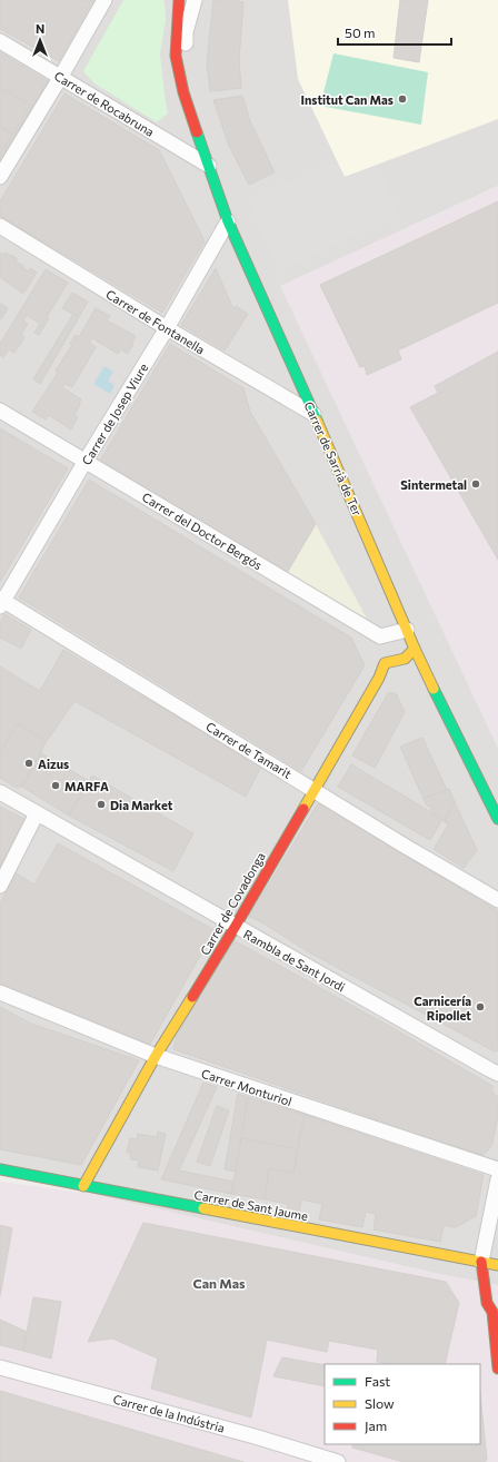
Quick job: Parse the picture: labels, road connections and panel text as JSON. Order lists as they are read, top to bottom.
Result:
{
  "streets": {
    "street": [
      "Carrer de Rocabruna",
      "Carrer de Fontanella",
      "Carrer de Josep Viure",
      "Carrer de Sarrià de Ter",
      "Carrer del Doctor Bergós",
      "Carrer de Tamarit",
      "Carrer de Covadonga",
      "Rambla de Sant Jordi",
      "Carrer Monturiol",
      "Carrer de Sant Jaume",
      "Carrer de la Indústria"
    ]
  },
  "crossings": [
    ["Carrer de Rocabruna", "Carrer de Sarrià de Ter"],
    ["Carrer de Fontanella", "Carrer de Josep Viure"],
    ["Carrer de Fontanella", "Carrer de Sarrià de Ter"],
    ["Carrer de Josep Viure", "Carrer de Sarrià de Ter"],
    ["Carrer de Josep Viure", "Carrer del Doctor Bergós"],
    ["Carrer de Josep Viure", "Carrer de Tamarit"],
    ["Carrer de Sarrià de Ter", "Carrer del Doctor Bergós"],
    ["Carrer de Sarrià de Ter", "Carrer de Covadonga"],
    ["Carrer de Tamarit", "Carrer de Covadonga"],
    ["Carrer de Covadonga", "Rambla de Sant Jordi"],
    ["Carrer de Covadonga", "Carrer Monturiol"],
    ["Carrer de Covadonga", "Carrer de Sant Jaume"]
  ],
  "districts": ["Can Mas"],
  "places": [
    "Institut Can Mas",
    "Sintermetal",
    "Aizus",
    "MARFA",
    "Dia Market",
    "Carnicería Ripollet"
  ],
  "legend": ["Fast", "Slow", "Jam"],
  "scale_bar": "50 m",
  "north": "top"
}
